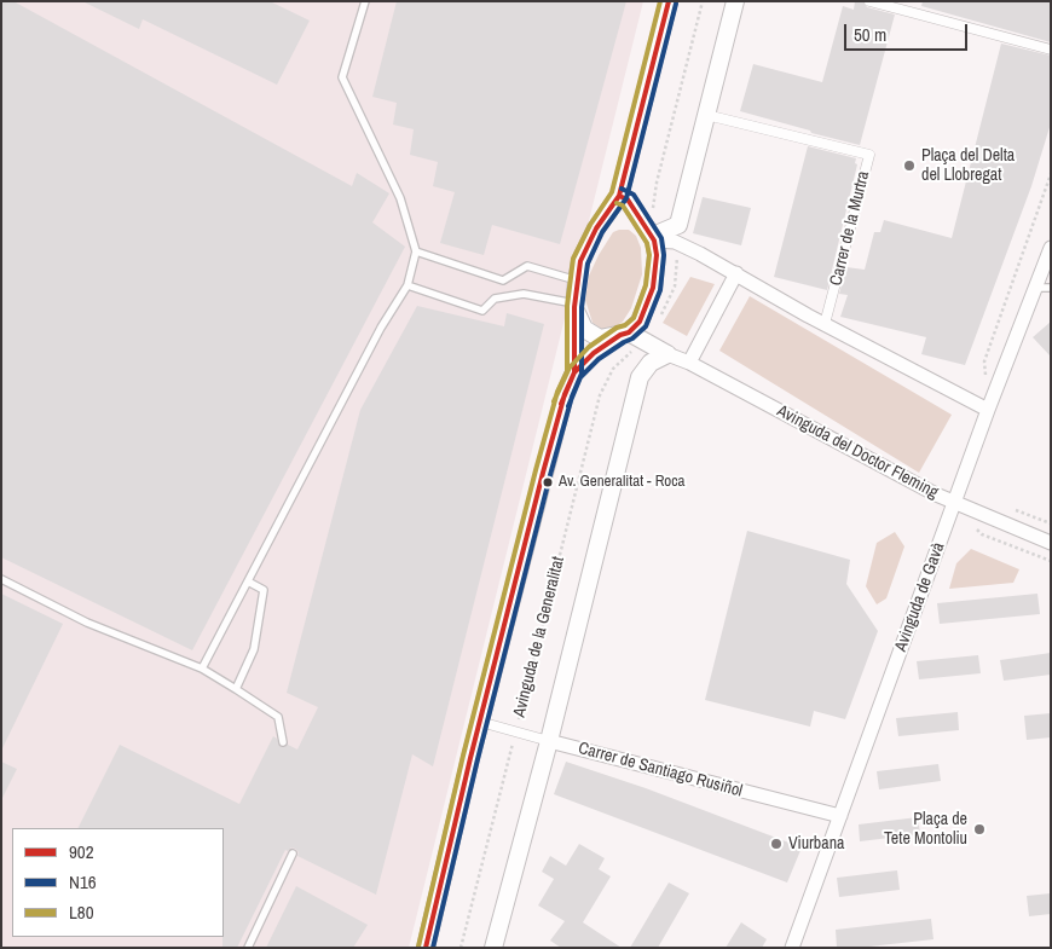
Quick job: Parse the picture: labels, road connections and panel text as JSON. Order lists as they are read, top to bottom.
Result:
{
  "streets": {
    "street": [
      "Carrer de la Murtra",
      "Avinguda del Doctor Fleming",
      "Avinguda de Gavà",
      "Carrer de Santiago Rusiñol"
    ],
    "path": ["Avinguda de la Generalitat"]
  },
  "crossings": [
    ["Avinguda del Doctor Fleming", "Avinguda de Gavà"],
    ["Avinguda de Gavà", "Carrer de Santiago Rusiñol"],
    ["Avinguda de la Generalitat", "Carrer de Santiago Rusiñol"]
  ],
  "places": [
    "Plaça del Delta del Llobregat",
    "Av. Generalitat - Roca",
    "Plaça de Tete Montoliu",
    "Viurbana"
  ],
  "lines": ["transit line 902", "transit line L80", "transit line N16"],
  "legend": ["902", "N16", "L80"],
  "scale_bar": "50 m"
}
